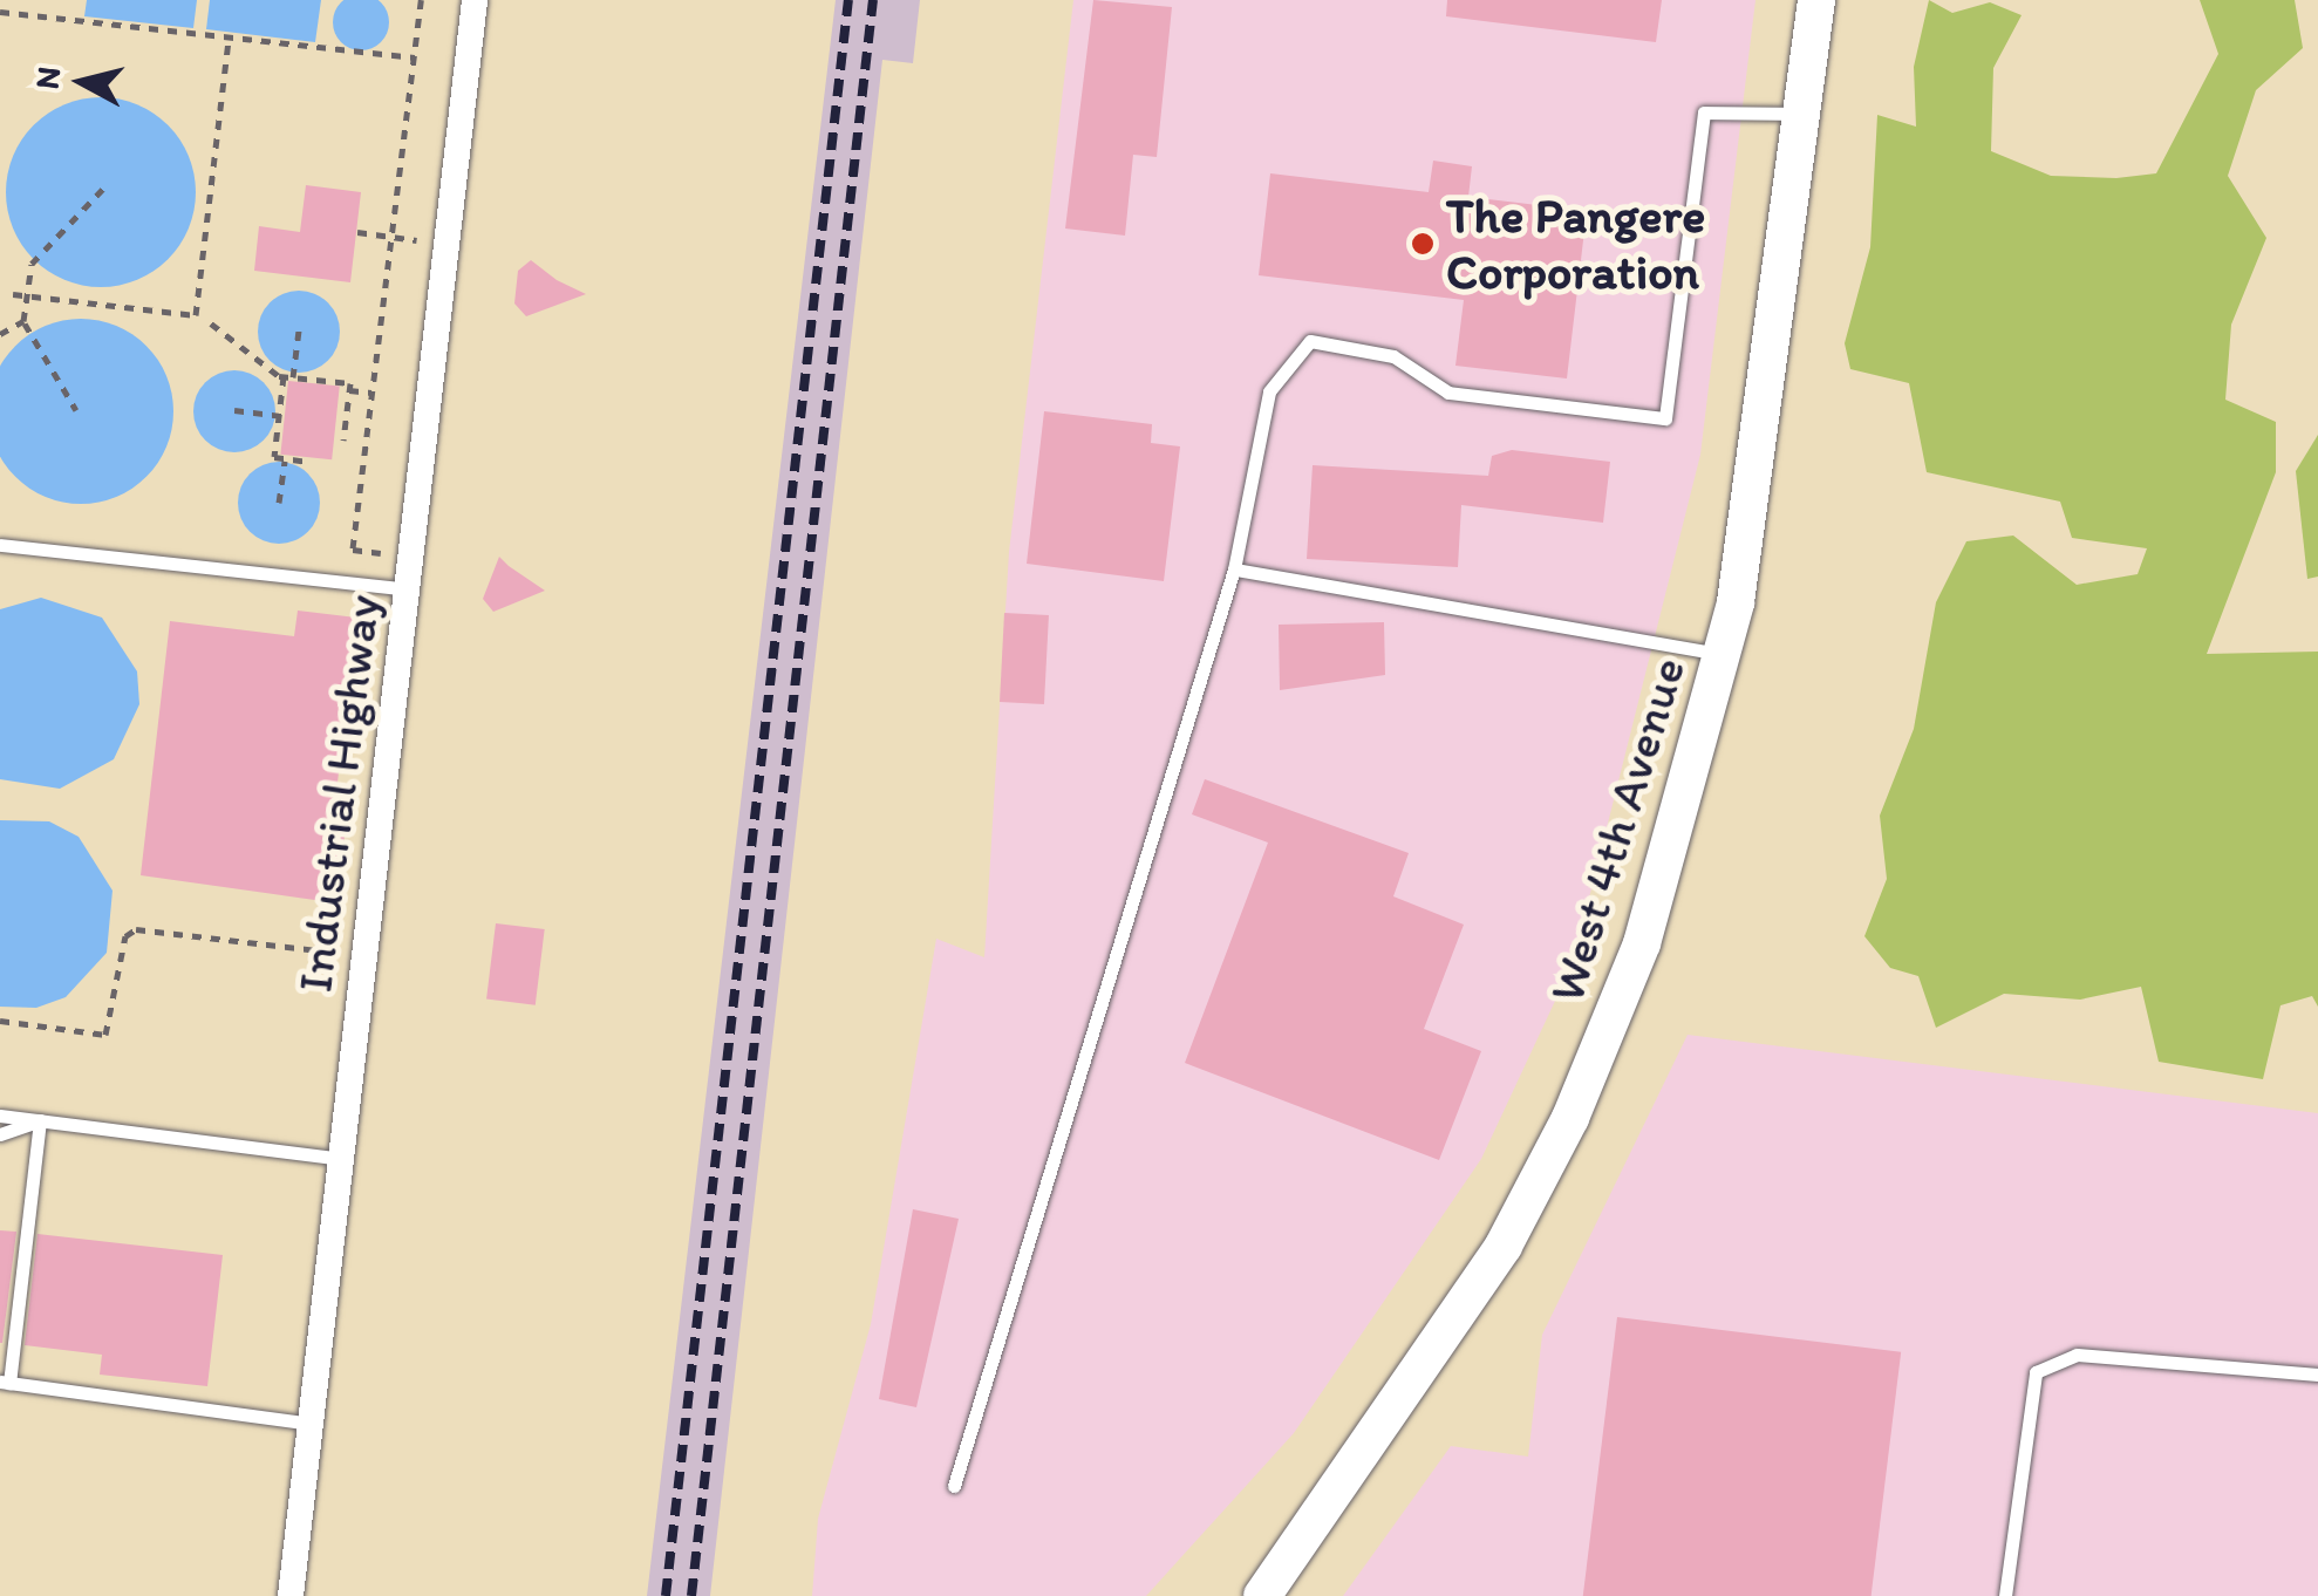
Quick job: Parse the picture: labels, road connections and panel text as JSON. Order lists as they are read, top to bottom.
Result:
{
  "streets": {
    "main road": ["West 4th Avenue"],
    "street": ["Industrial Highway"]
  },
  "places": ["The Pangere Corporation"],
  "north": "left"
}
